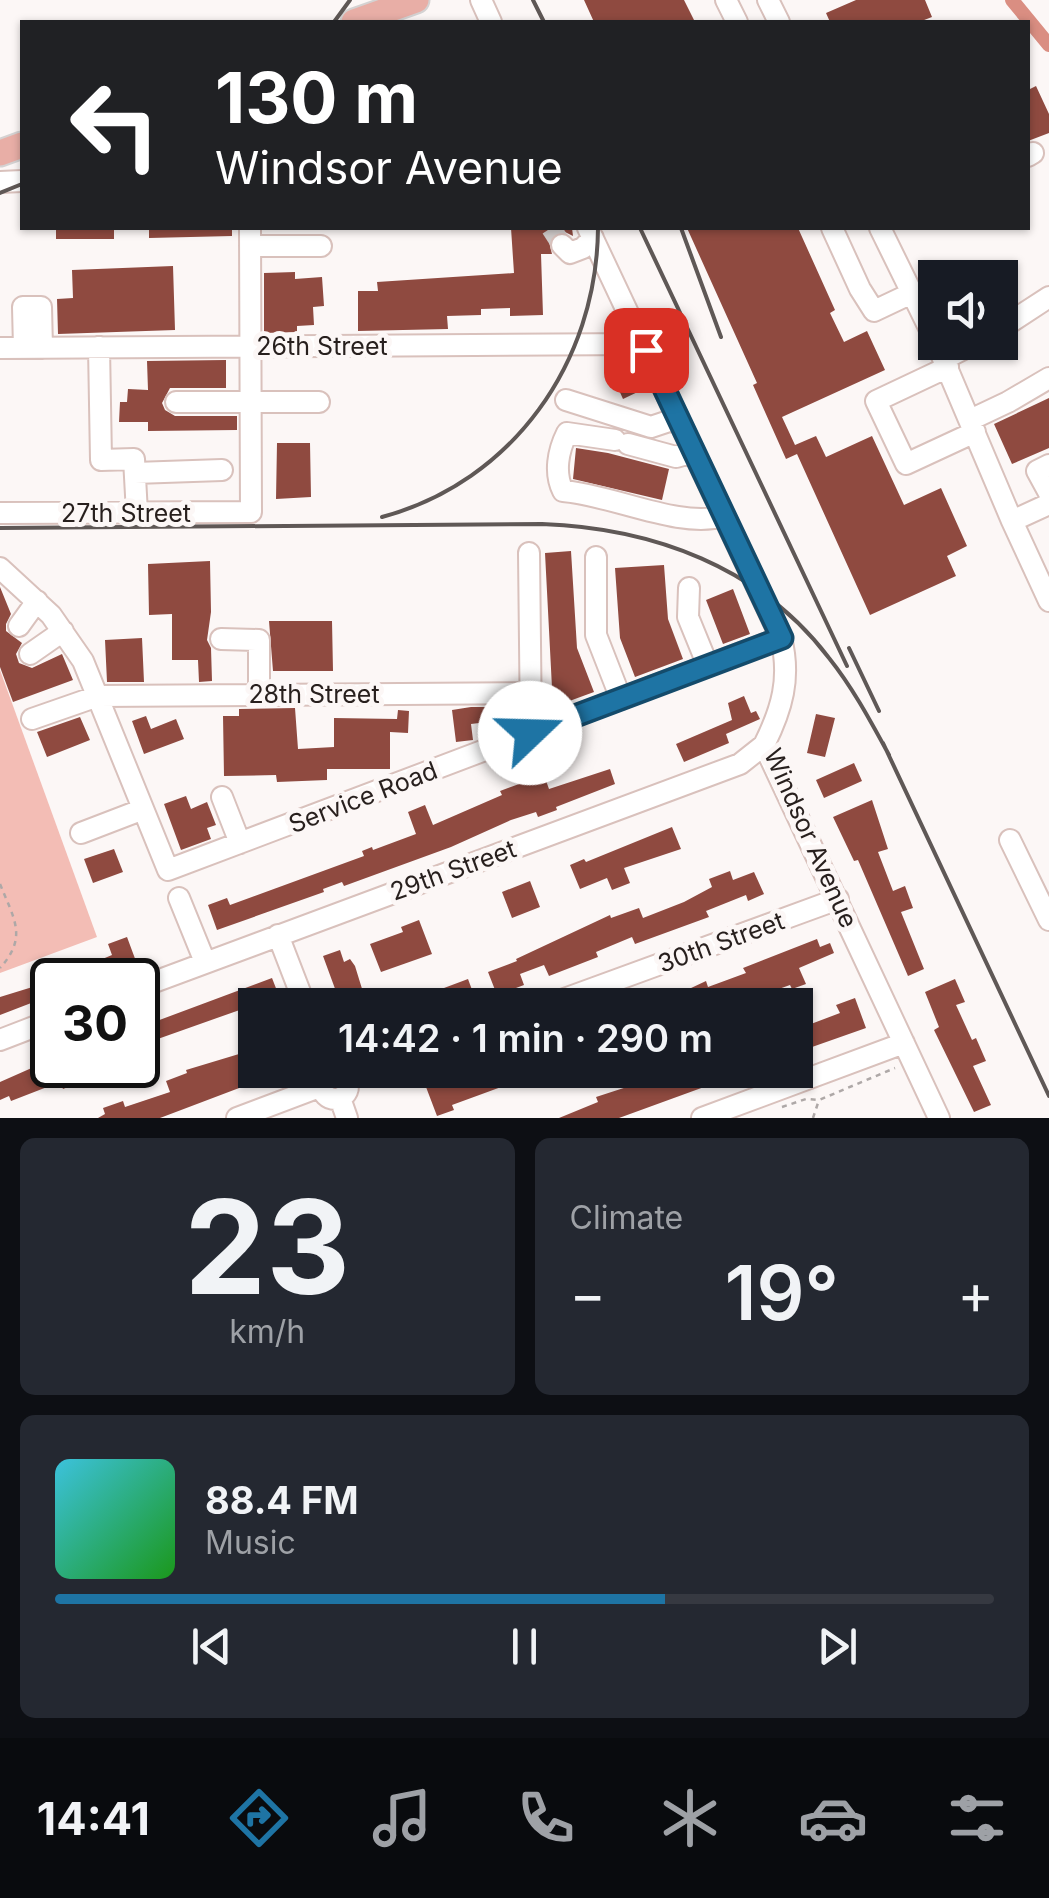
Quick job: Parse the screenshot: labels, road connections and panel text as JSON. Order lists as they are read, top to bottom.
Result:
{
  "streets": {
    "street": [
      "26th Street",
      "27th Street",
      "28th Street",
      "Service Road",
      "Windsor Avenue",
      "29th Street",
      "30th Street"
    ]
  },
  "crossings": [
    ["26th Street", "Windsor Avenue"],
    ["Service Road", "Windsor Avenue"],
    ["Windsor Avenue", "29th Street"],
    ["Windsor Avenue", "30th Street"]
  ],
  "page": {
    "turn": ["130 m", "Windsor Avenue"],
    "limit": "30",
    "trip": "14:42 · 1 min · 290 m",
    "tile": [
      ["23", "km/h"],
      "Climate"
    ],
    "heat": ["−", "19°", "+"],
    "song": ["88.4 FM", "Music"],
    "tabs": "14:41"
  }
}
